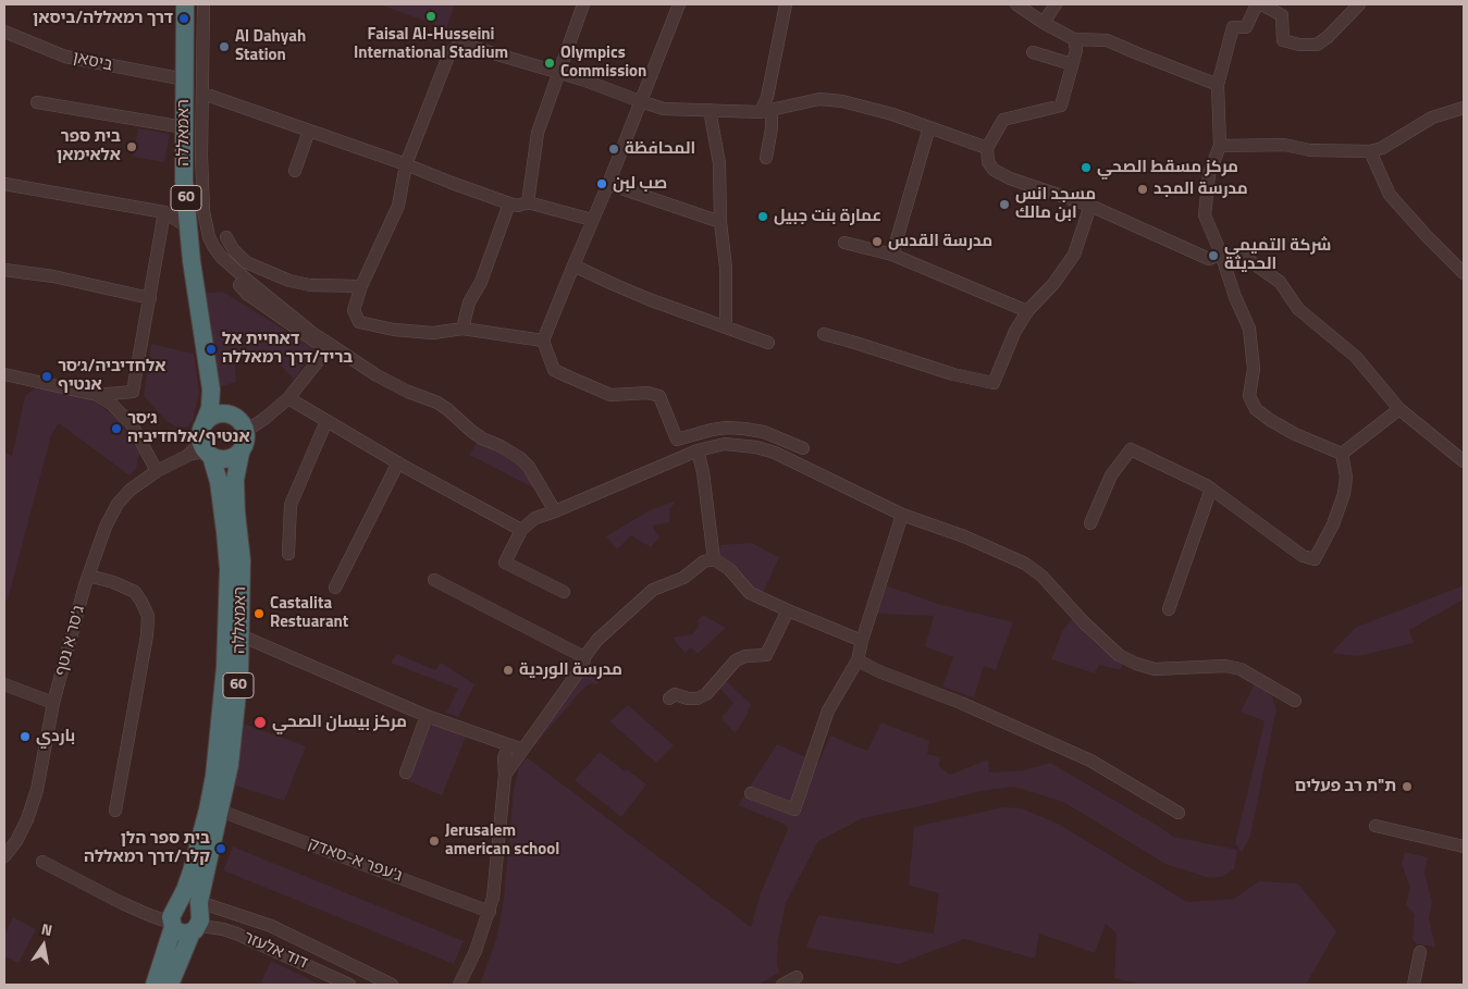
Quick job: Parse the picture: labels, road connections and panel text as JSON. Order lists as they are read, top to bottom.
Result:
{
  "streets": {
    "highway": ["ראמאללה", "60"],
    "street": [
      "ביסאן",
      "ג'סר א נטף",
      "ג'עפר א-סאדק",
      "דוד אלעזר"
    ]
  },
  "crossings": [
    ["ביסאן", "ראמאללה"],
    ["ראמאללה", "60"],
    ["ראמאללה", "ג'סר א נטף"],
    ["ראמאללה", "ג'עפר א-סאדק"],
    ["ראמאללה", "דוד אלעזר"],
    ["60", "ג'סר א נטף"]
  ],
  "places": [
    "Faisal Al-Husseini International Stadium",
    "דרך רמאללה/ביסאן",
    "Al Dahyah Station",
    "Olympics Commission",
    "בית ספר אלאימאן",
    "المحافظة",
    "مركز مسقط الصحي",
    "صب لبن",
    "مدرسة المجد",
    "مسجد انس ابن مالك",
    "عمارة بنت جبيل",
    "مدرسة القدس",
    "شركة التميمي الحديثة",
    "דאחיית אל בריד/דרך רמאללה",
    "אלחדיביה/ג׳סר אנטיף",
    "ג׳סר אנטיף/אלחדיביה",
    "Castalita Restuarant",
    "مدرسة الوردية",
    "مركز بيسان الصحي",
    "باردي",
    "ת\"ת רב פעלים",
    "Jerusalem american school",
    "בית ספר הלן קלר/דרך רמאללה"
  ],
  "north": "top"
}
